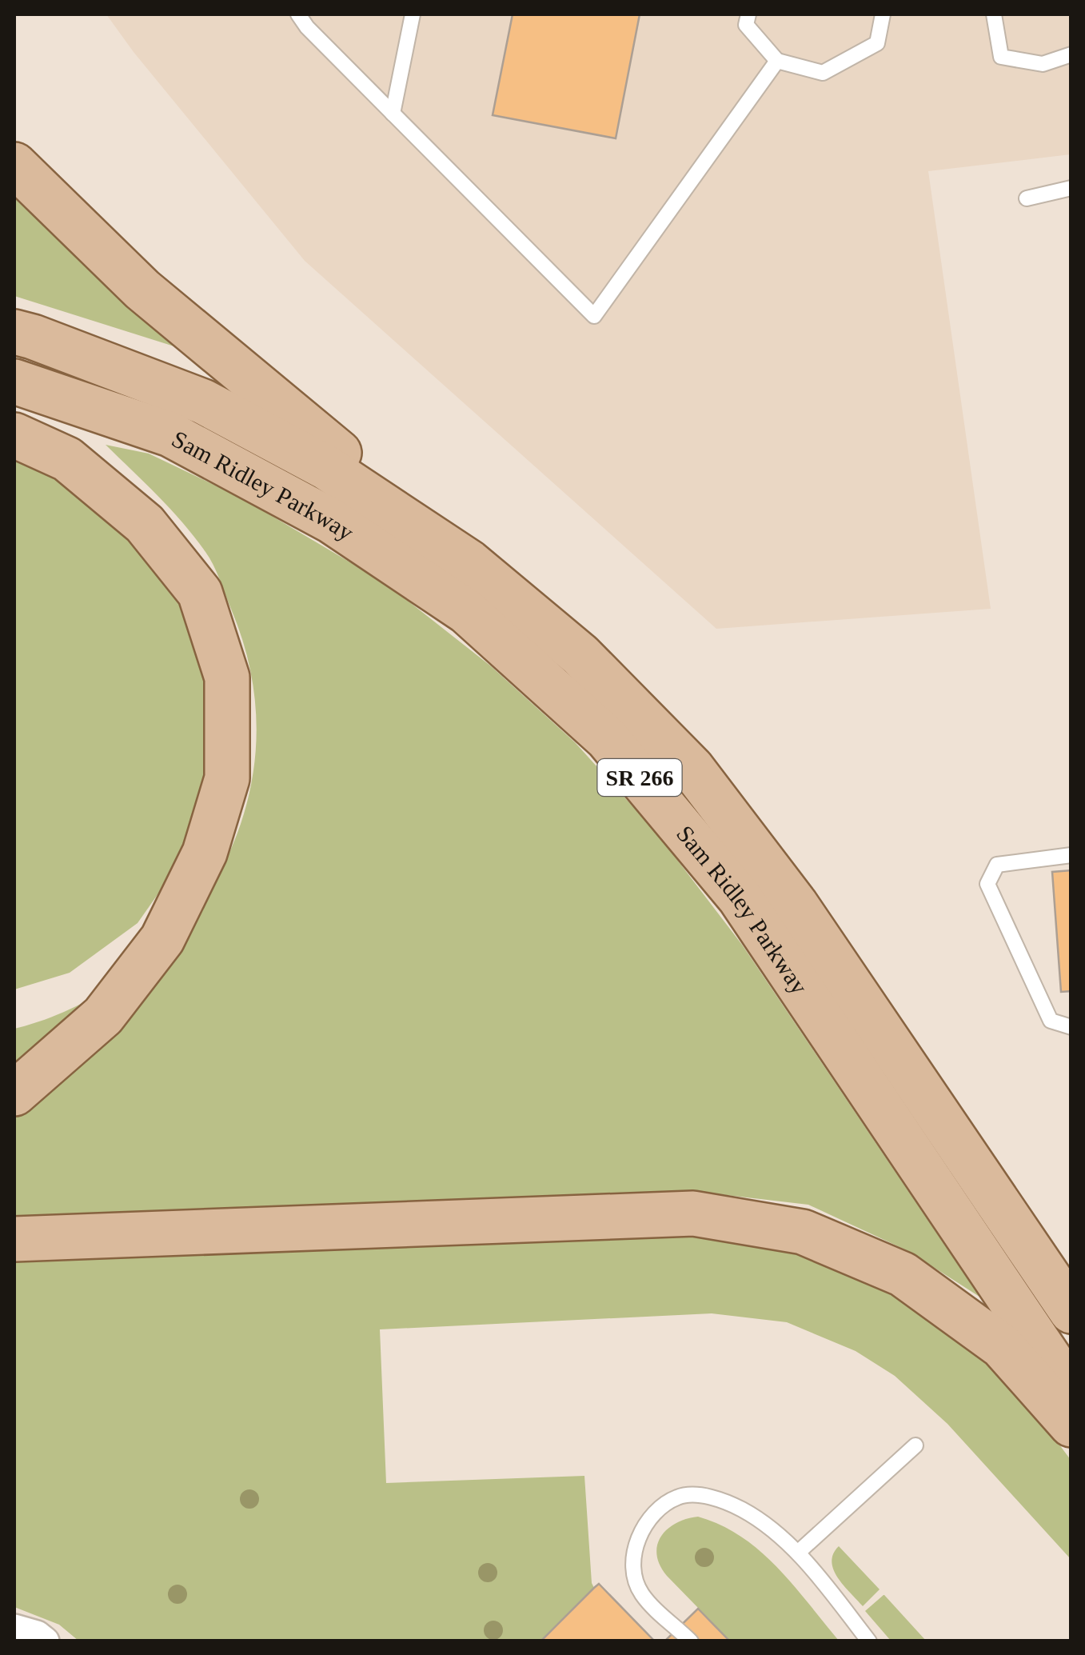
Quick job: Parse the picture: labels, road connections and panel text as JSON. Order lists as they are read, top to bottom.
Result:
{
  "streets": {
    "main road": ["Sam Ridley Parkway", "SR 266"]
  }
}
